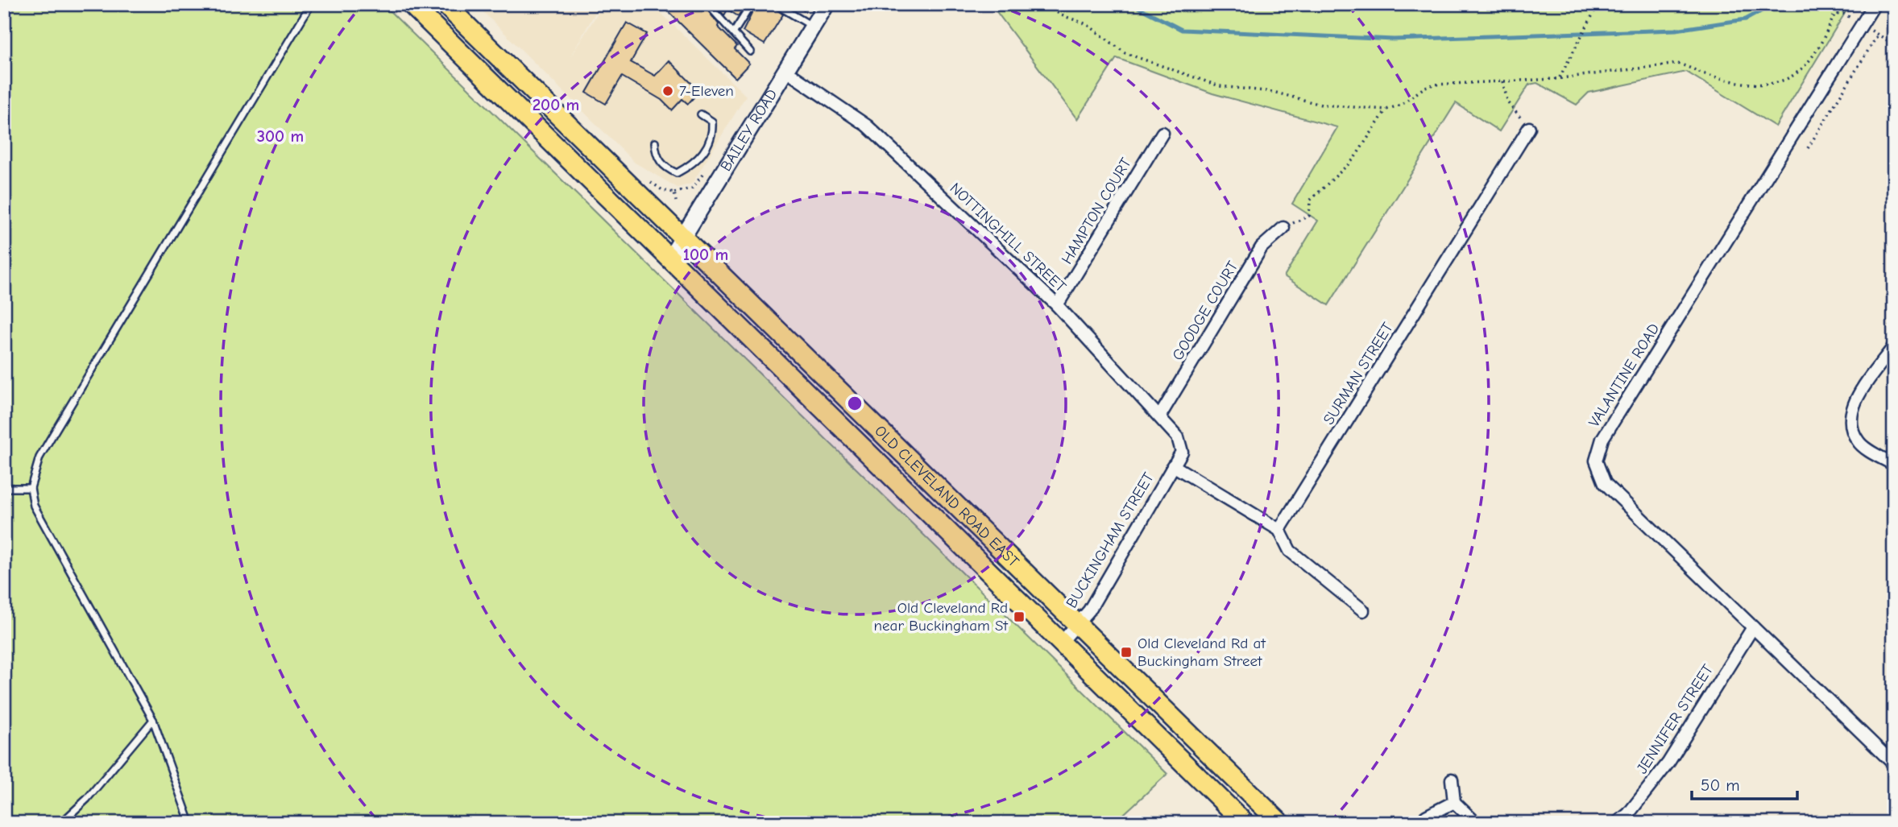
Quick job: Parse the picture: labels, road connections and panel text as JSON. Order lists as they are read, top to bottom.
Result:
{
  "streets": {
    "main road": ["OLD CLEVELAND ROAD EAST"],
    "street": [
      "BAILEY ROAD",
      "HAMPTON COURT",
      "NOTTINGHILL STREET",
      "GOODGE COURT",
      "SURMAN STREET",
      "VALANTINE ROAD",
      "BUCKINGHAM STREET",
      "JENNIFER STREET"
    ]
  },
  "crossings": [
    ["BAILEY ROAD", "NOTTINGHILL STREET"],
    ["BAILEY ROAD", "OLD CLEVELAND ROAD EAST"],
    ["HAMPTON COURT", "NOTTINGHILL STREET"],
    ["NOTTINGHILL STREET", "GOODGE COURT"],
    ["NOTTINGHILL STREET", "BUCKINGHAM STREET"],
    ["VALANTINE ROAD", "JENNIFER STREET"],
    ["OLD CLEVELAND ROAD EAST", "BUCKINGHAM STREET"]
  ],
  "places": {
    "other": ["7-Eleven"],
    "transit": ["Old Cleveland Rd near Buckingham St", "Old Cleveland Rd at Buckingham Street"]
  },
  "scale_bar": "50 m",
  "rings": ["200 m", "300 m", "100 m"]
}
